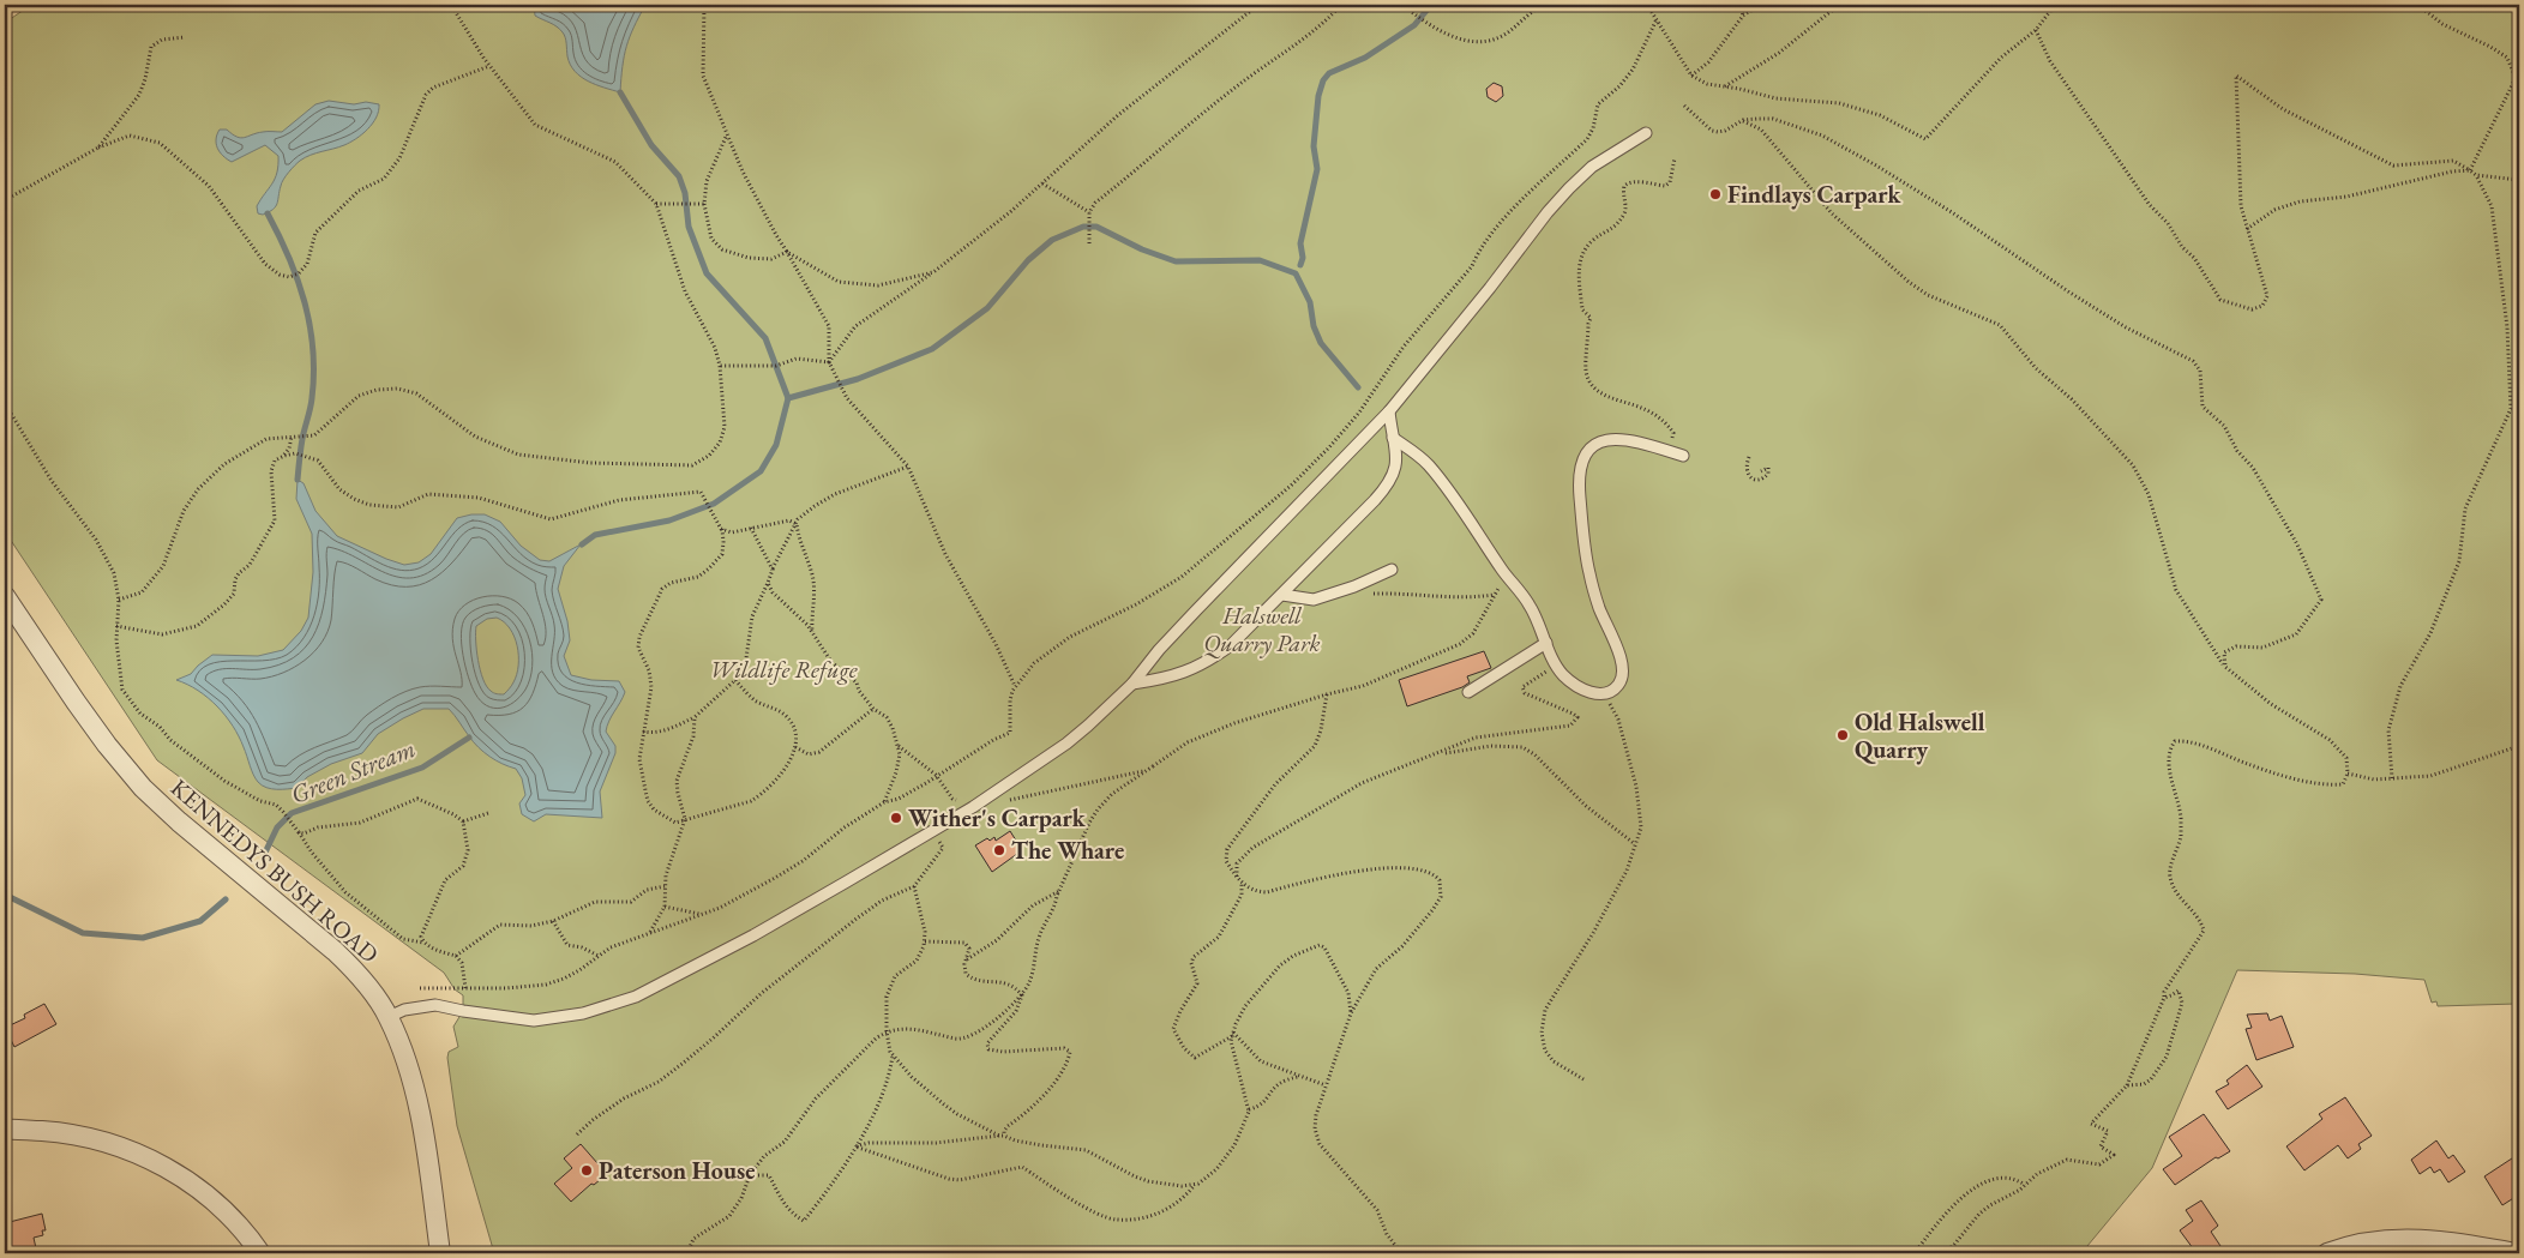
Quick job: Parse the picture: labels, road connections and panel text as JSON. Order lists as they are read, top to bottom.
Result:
{
  "streets": {
    "street": ["KENNEDYS BUSH ROAD"]
  },
  "water": ["Green Stream"],
  "parks": ["Halswell Quarry Park", "Wildlife Refuge"],
  "places": [
    "Findlays Carpark",
    "Old Halswell Quarry",
    "Wither's Carpark",
    "The Whare",
    "Paterson House"
  ]
}
